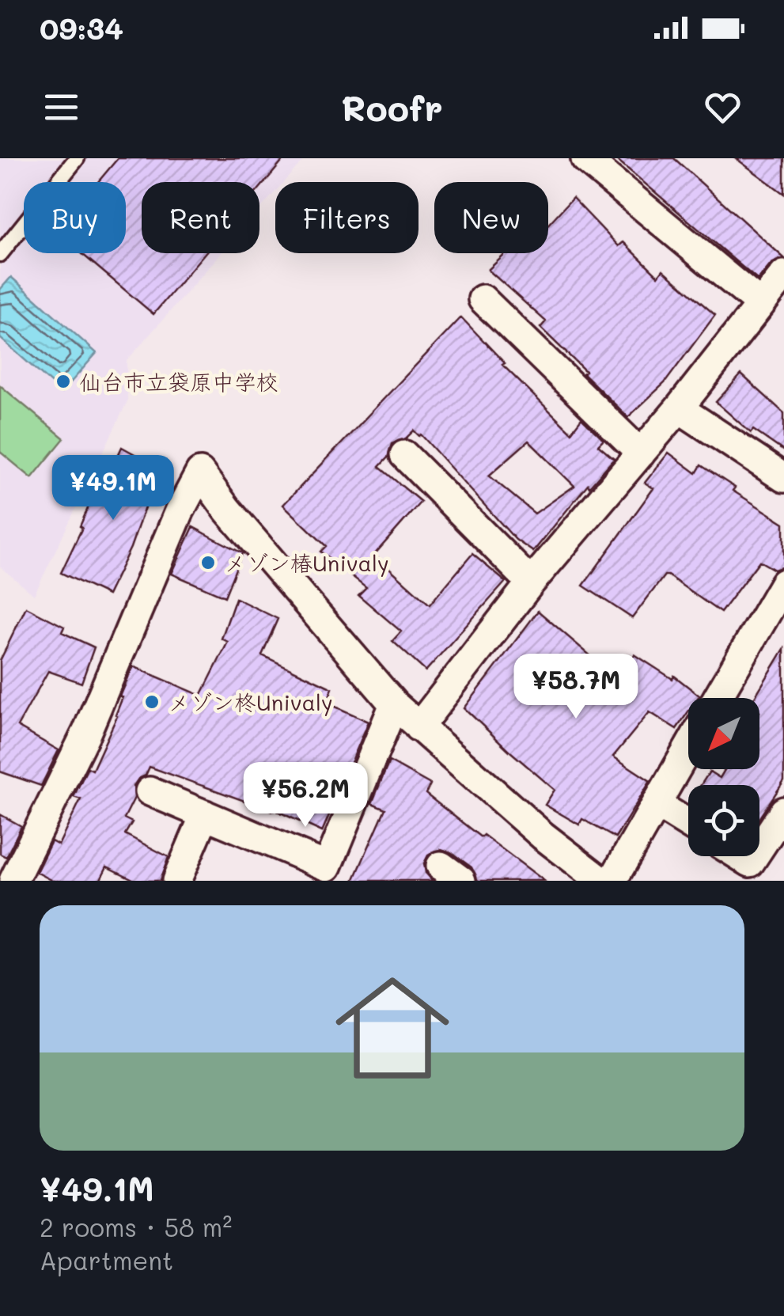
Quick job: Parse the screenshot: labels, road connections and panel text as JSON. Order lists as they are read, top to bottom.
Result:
{
  "places": ["仙台市立袋原中学校", "メゾン椿Univaly", "メゾン柊Univaly"],
  "north": "bottom left",
  "page": {
    "status": "09:34",
    "header": "Roofr",
    "chip": [
      "Buy",
      "Rent",
      "Filters",
      "New"
    ],
    "price": ["¥49.1M", "¥58.7M", "¥56.2M"],
    "list": [
      {
        "name": "¥49.1M",
        "note": "2 rooms · 58 m² · Apartment"
      }
    ]
  }
}
